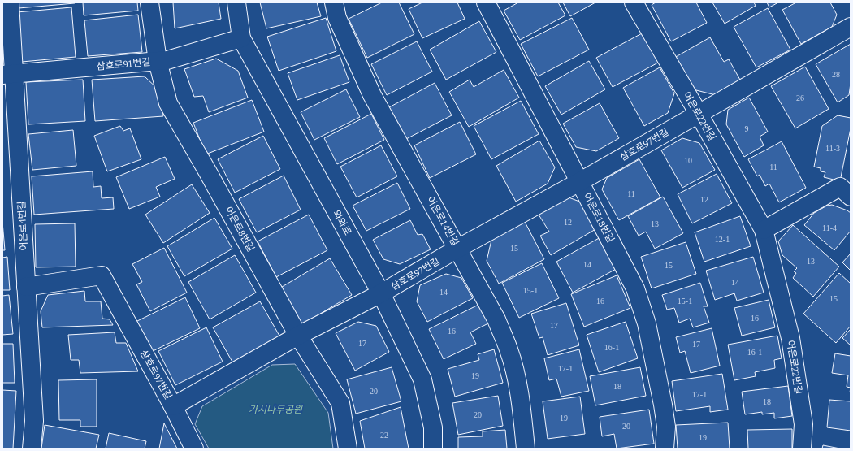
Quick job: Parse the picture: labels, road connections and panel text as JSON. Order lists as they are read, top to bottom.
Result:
{
  "streets": {
    "street": [
      "삼호로91번길",
      "어은로22번길",
      "삼호로97번길",
      "어은로18번길",
      "어은로14번길",
      "와와로",
      "어은로4번길",
      "어은로8번길"
    ]
  },
  "crossings": [
    ["삼호로91번길", "와와로"],
    ["삼호로91번길", "어은로4번길"],
    ["삼호로91번길", "어은로8번길"],
    ["어은로22번길", "삼호로97번길"],
    ["삼호로97번길", "어은로18번길"],
    ["삼호로97번길", "어은로14번길"],
    ["삼호로97번길", "와와로"],
    ["삼호로97번길", "어은로4번길"],
    ["삼호로97번길", "어은로8번길"]
  ],
  "parks": ["가시나무공원"],
  "house_numbers": [
    "28",
    "26",
    "9",
    "11-3",
    "10",
    "11",
    "11",
    "12",
    "12",
    "13",
    "11-4",
    "12-1",
    "15",
    "13",
    "14",
    "15",
    "14",
    "15-1",
    "14",
    "15",
    "16",
    "15-1",
    "16",
    "17",
    "16",
    "17",
    "17",
    "16-1",
    "16-1",
    "17-1",
    "19",
    "18",
    "20",
    "17-1",
    "18",
    "20",
    "19",
    "20",
    "22",
    "19"
  ]
}
